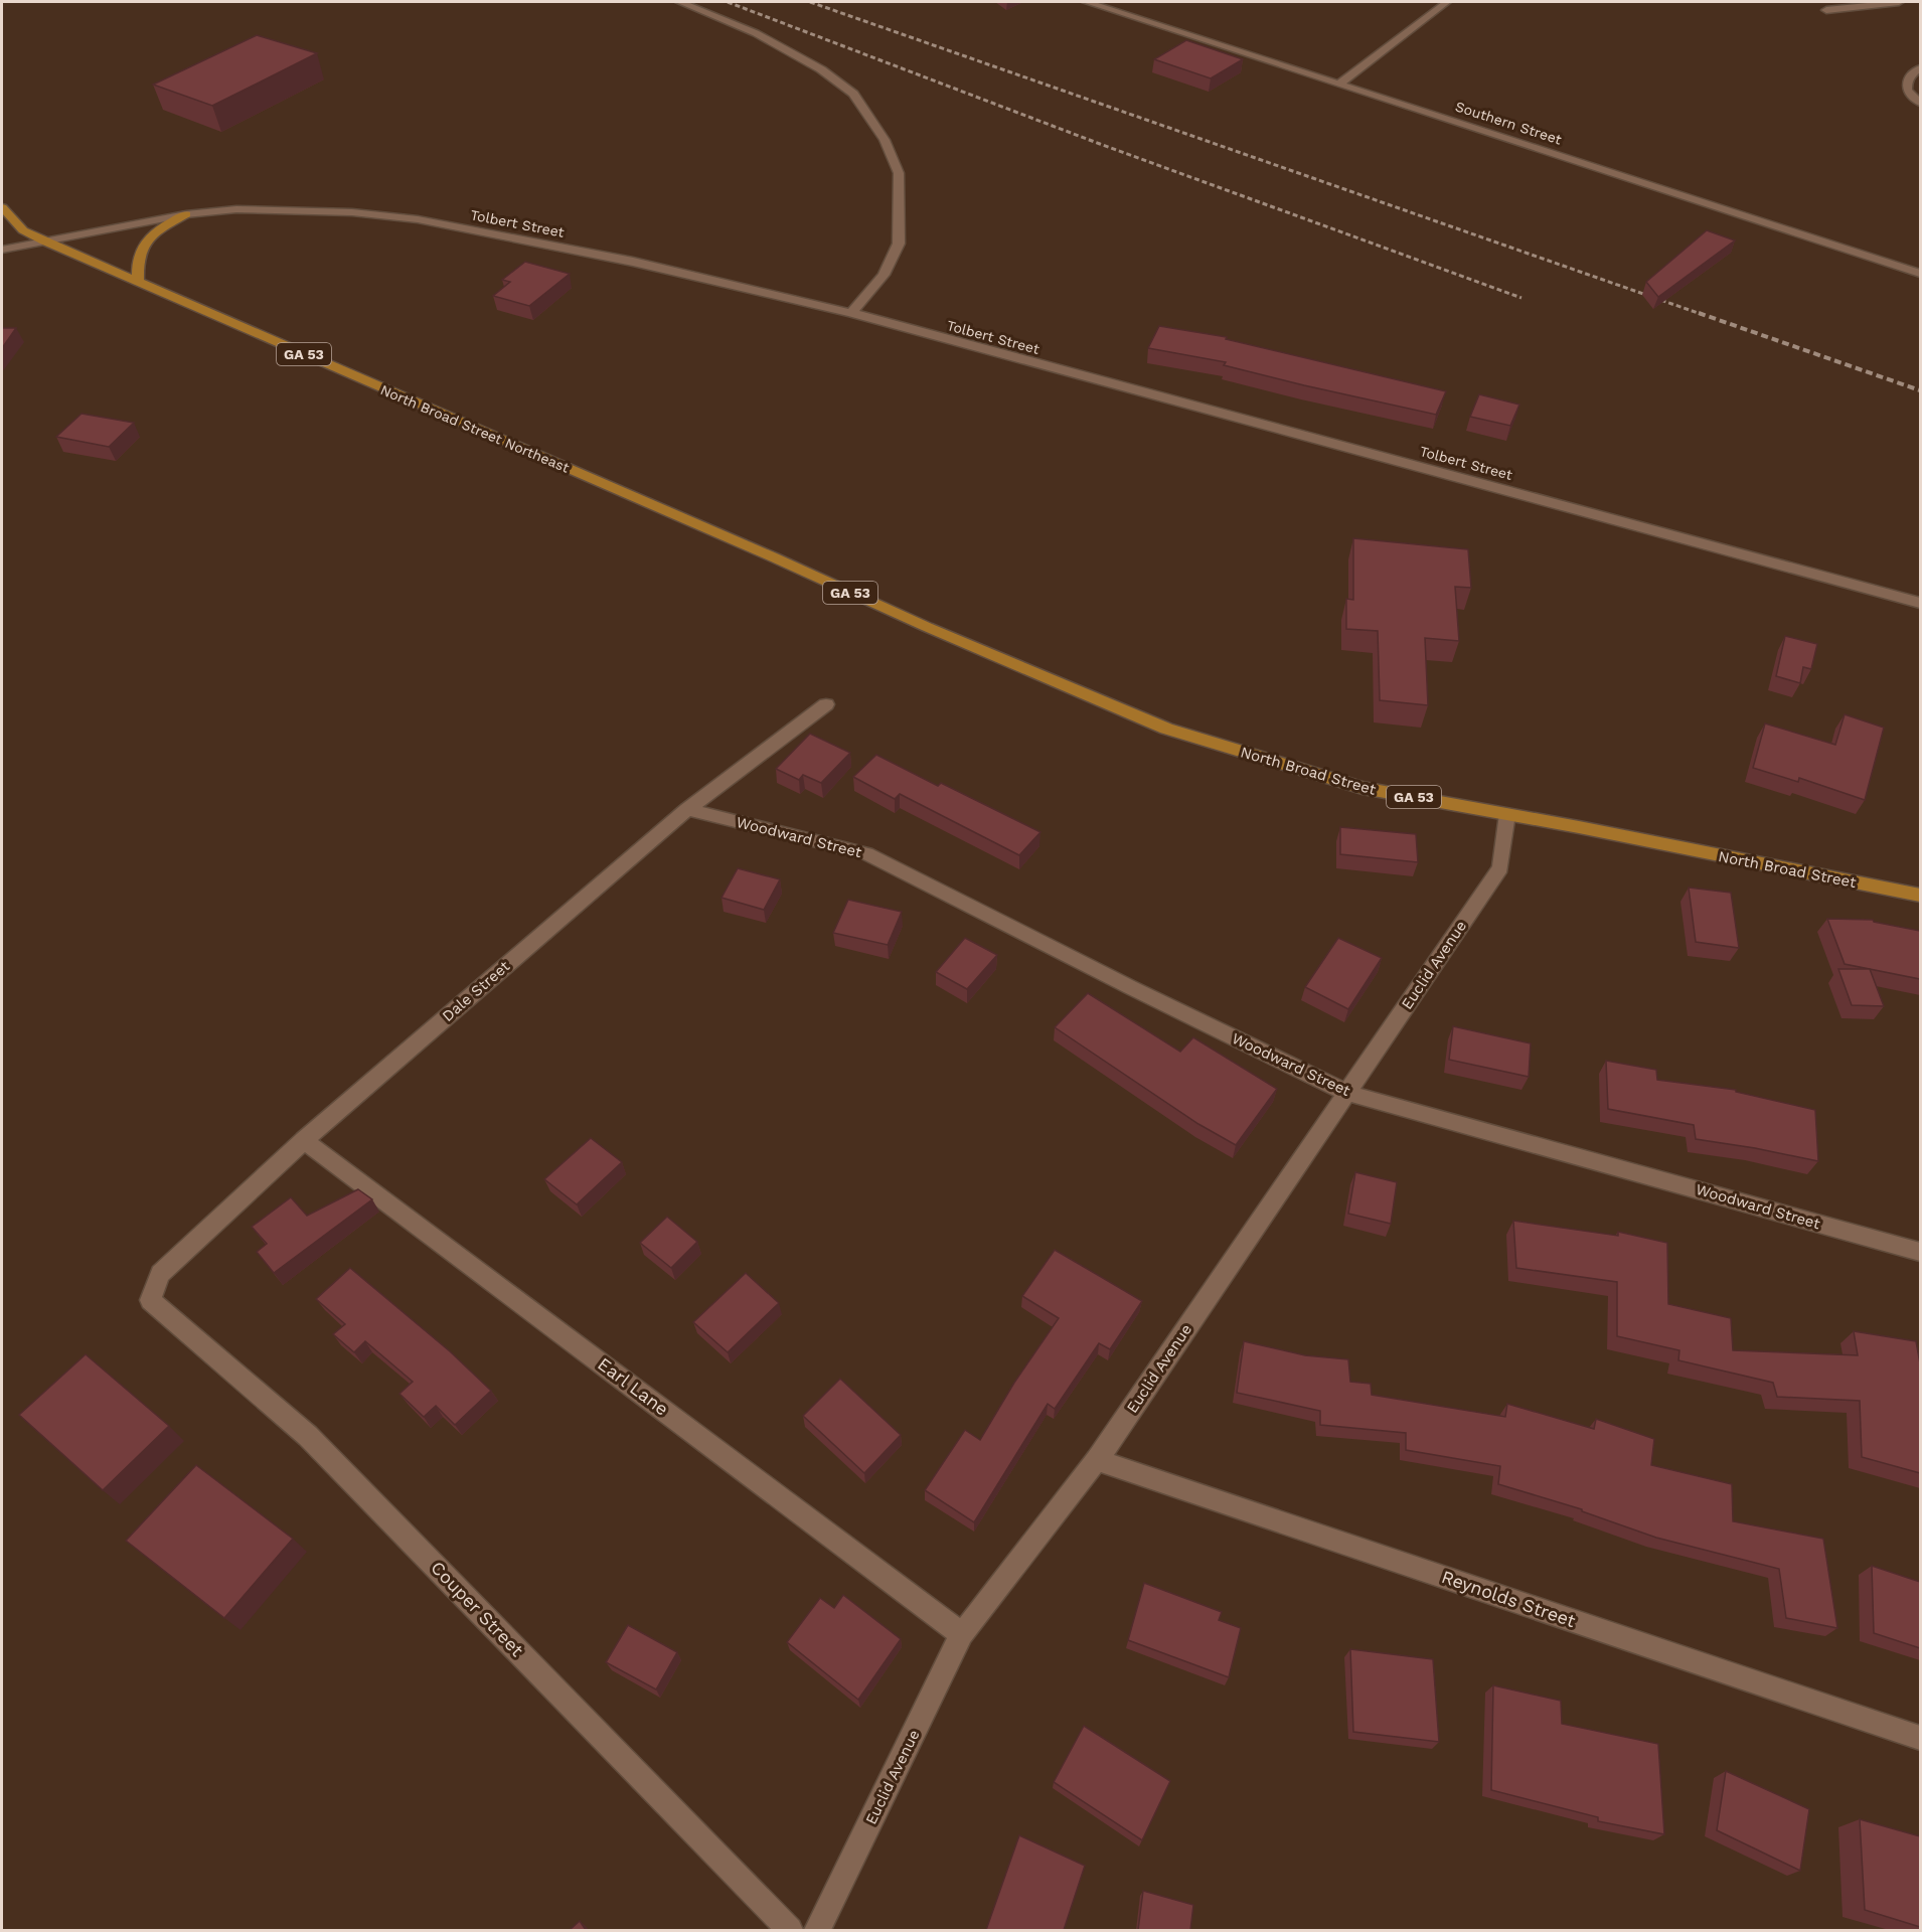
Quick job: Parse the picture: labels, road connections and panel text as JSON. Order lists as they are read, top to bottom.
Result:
{
  "streets": {
    "main road": ["GA 53", "North Broad Street Northeast", "North Broad Street"],
    "street": [
      "Southern Street",
      "Tolbert Street",
      "Woodward Street",
      "Euclid Avenue",
      "Dale Street",
      "Earl Lane",
      "Reynolds Street",
      "Couper Street"
    ]
  },
  "crossings": [
    ["Tolbert Street", "North Broad Street Northeast"],
    ["GA 53", "North Broad Street Northeast"],
    ["North Broad Street Northeast", "North Broad Street"],
    ["North Broad Street", "Euclid Avenue"],
    ["Woodward Street", "Euclid Avenue"],
    ["Woodward Street", "Dale Street"],
    ["Euclid Avenue", "Earl Lane"],
    ["Euclid Avenue", "Reynolds Street"],
    ["Dale Street", "Earl Lane"],
    ["Dale Street", "Couper Street"]
  ]
}
